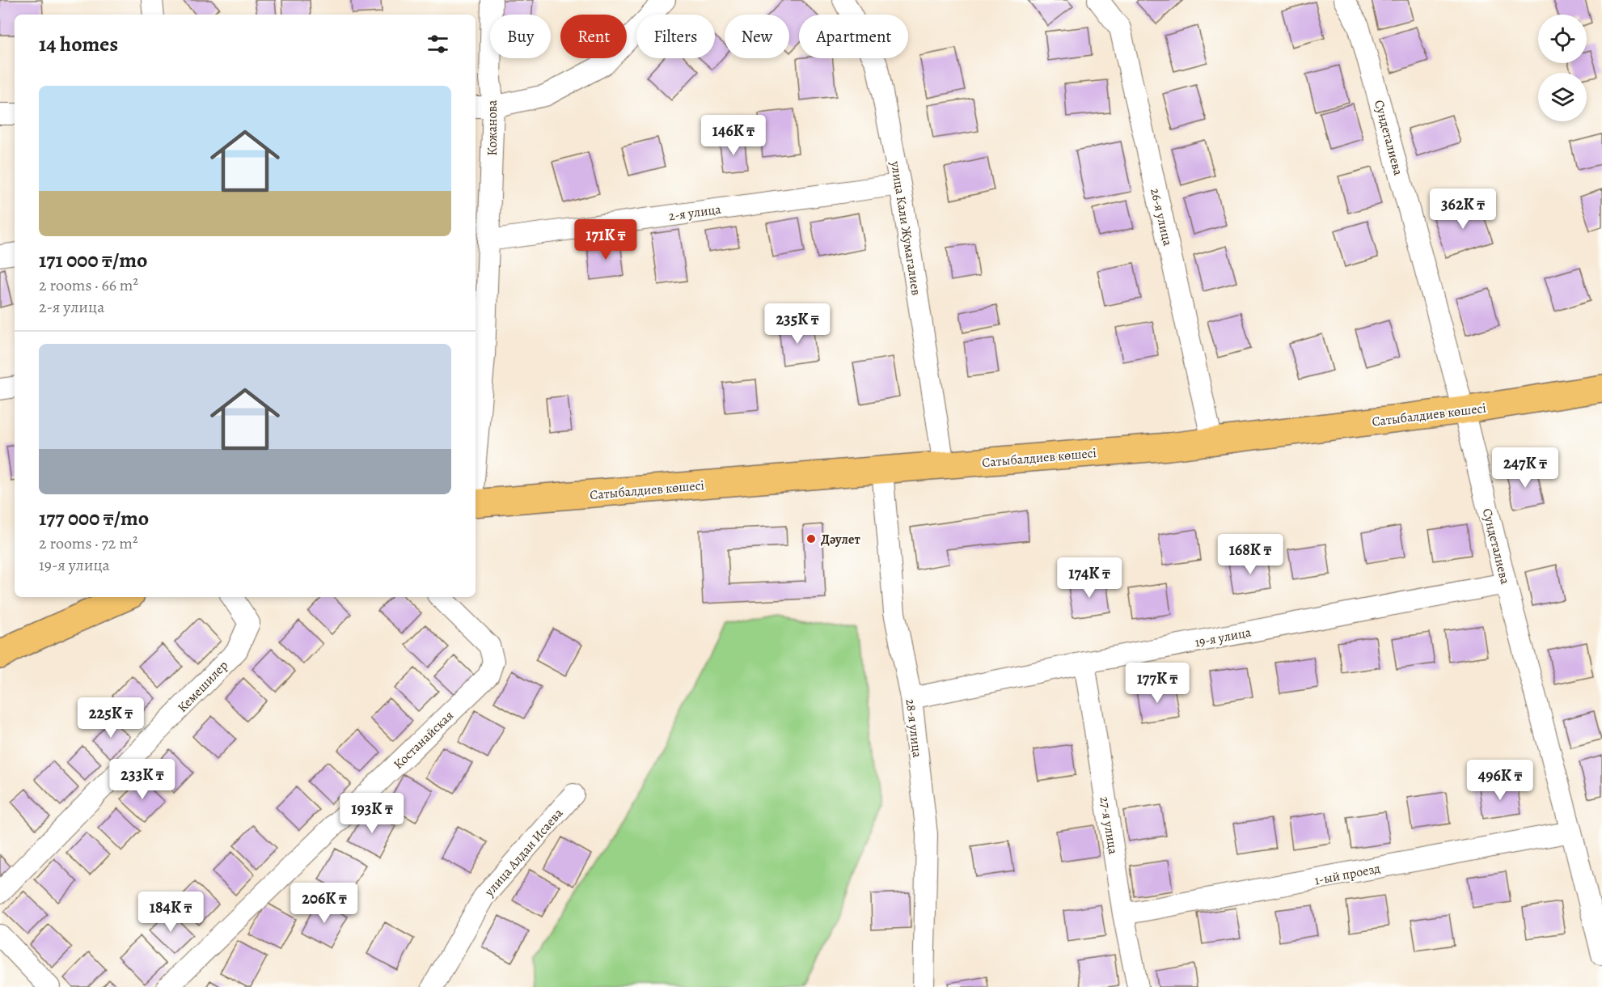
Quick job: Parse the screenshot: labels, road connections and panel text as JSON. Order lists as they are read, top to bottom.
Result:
{
  "streets": {
    "main road": ["Сатыбалдиев көшесі"],
    "street": [
      "Кожанова",
      "Сундеталиева",
      "2-я улица",
      "26-я улица",
      "улица Кали Жумагалиев",
      "19-я улица",
      "Кемешилер",
      "28-я улица",
      "Костанайская",
      "27-я улица",
      "улица Алдан Исаева",
      "1-ый проезд"
    ]
  },
  "crossings": [
    ["Кожанова", "2-я улица"],
    ["Сундеталиева", "Сатыбалдиев көшесі"],
    ["Сундеталиева", "19-я улица"],
    ["Сундеталиева", "1-ый проезд"],
    ["2-я улица", "улица Кали Жумагалиев"],
    ["26-я улица", "Сатыбалдиев көшесі"],
    ["улица Кали Жумагалиев", "Сатыбалдиев көшесі"],
    ["Сатыбалдиев көшесі", "28-я улица"],
    ["19-я улица", "28-я улица"],
    ["19-я улица", "27-я улица"],
    ["27-я улица", "1-ый проезд"]
  ],
  "places": ["Дәулет"],
  "page": {
    "chip": [
      "Buy",
      "Rent",
      "Filters",
      "New",
      "Apartment"
    ],
    "heading": "14 homes",
    "list": [
      {
        "name": "171 000 ₸/mo",
        "note": "2 rooms · 66 m² · 2-я улица"
      },
      {
        "name": "177 000 ₸/mo",
        "note": "2 rooms · 72 m² · 19-я улица"
      }
    ],
    "price": [
      "146K ₸",
      "362K ₸",
      "171K ₸",
      "235K ₸",
      "247K ₸",
      "168K ₸",
      "174K ₸",
      "177K ₸",
      "225K ₸",
      "233K ₸",
      "496K ₸",
      "193K ₸",
      "206K ₸",
      "184K ₸"
    ]
  }
}
